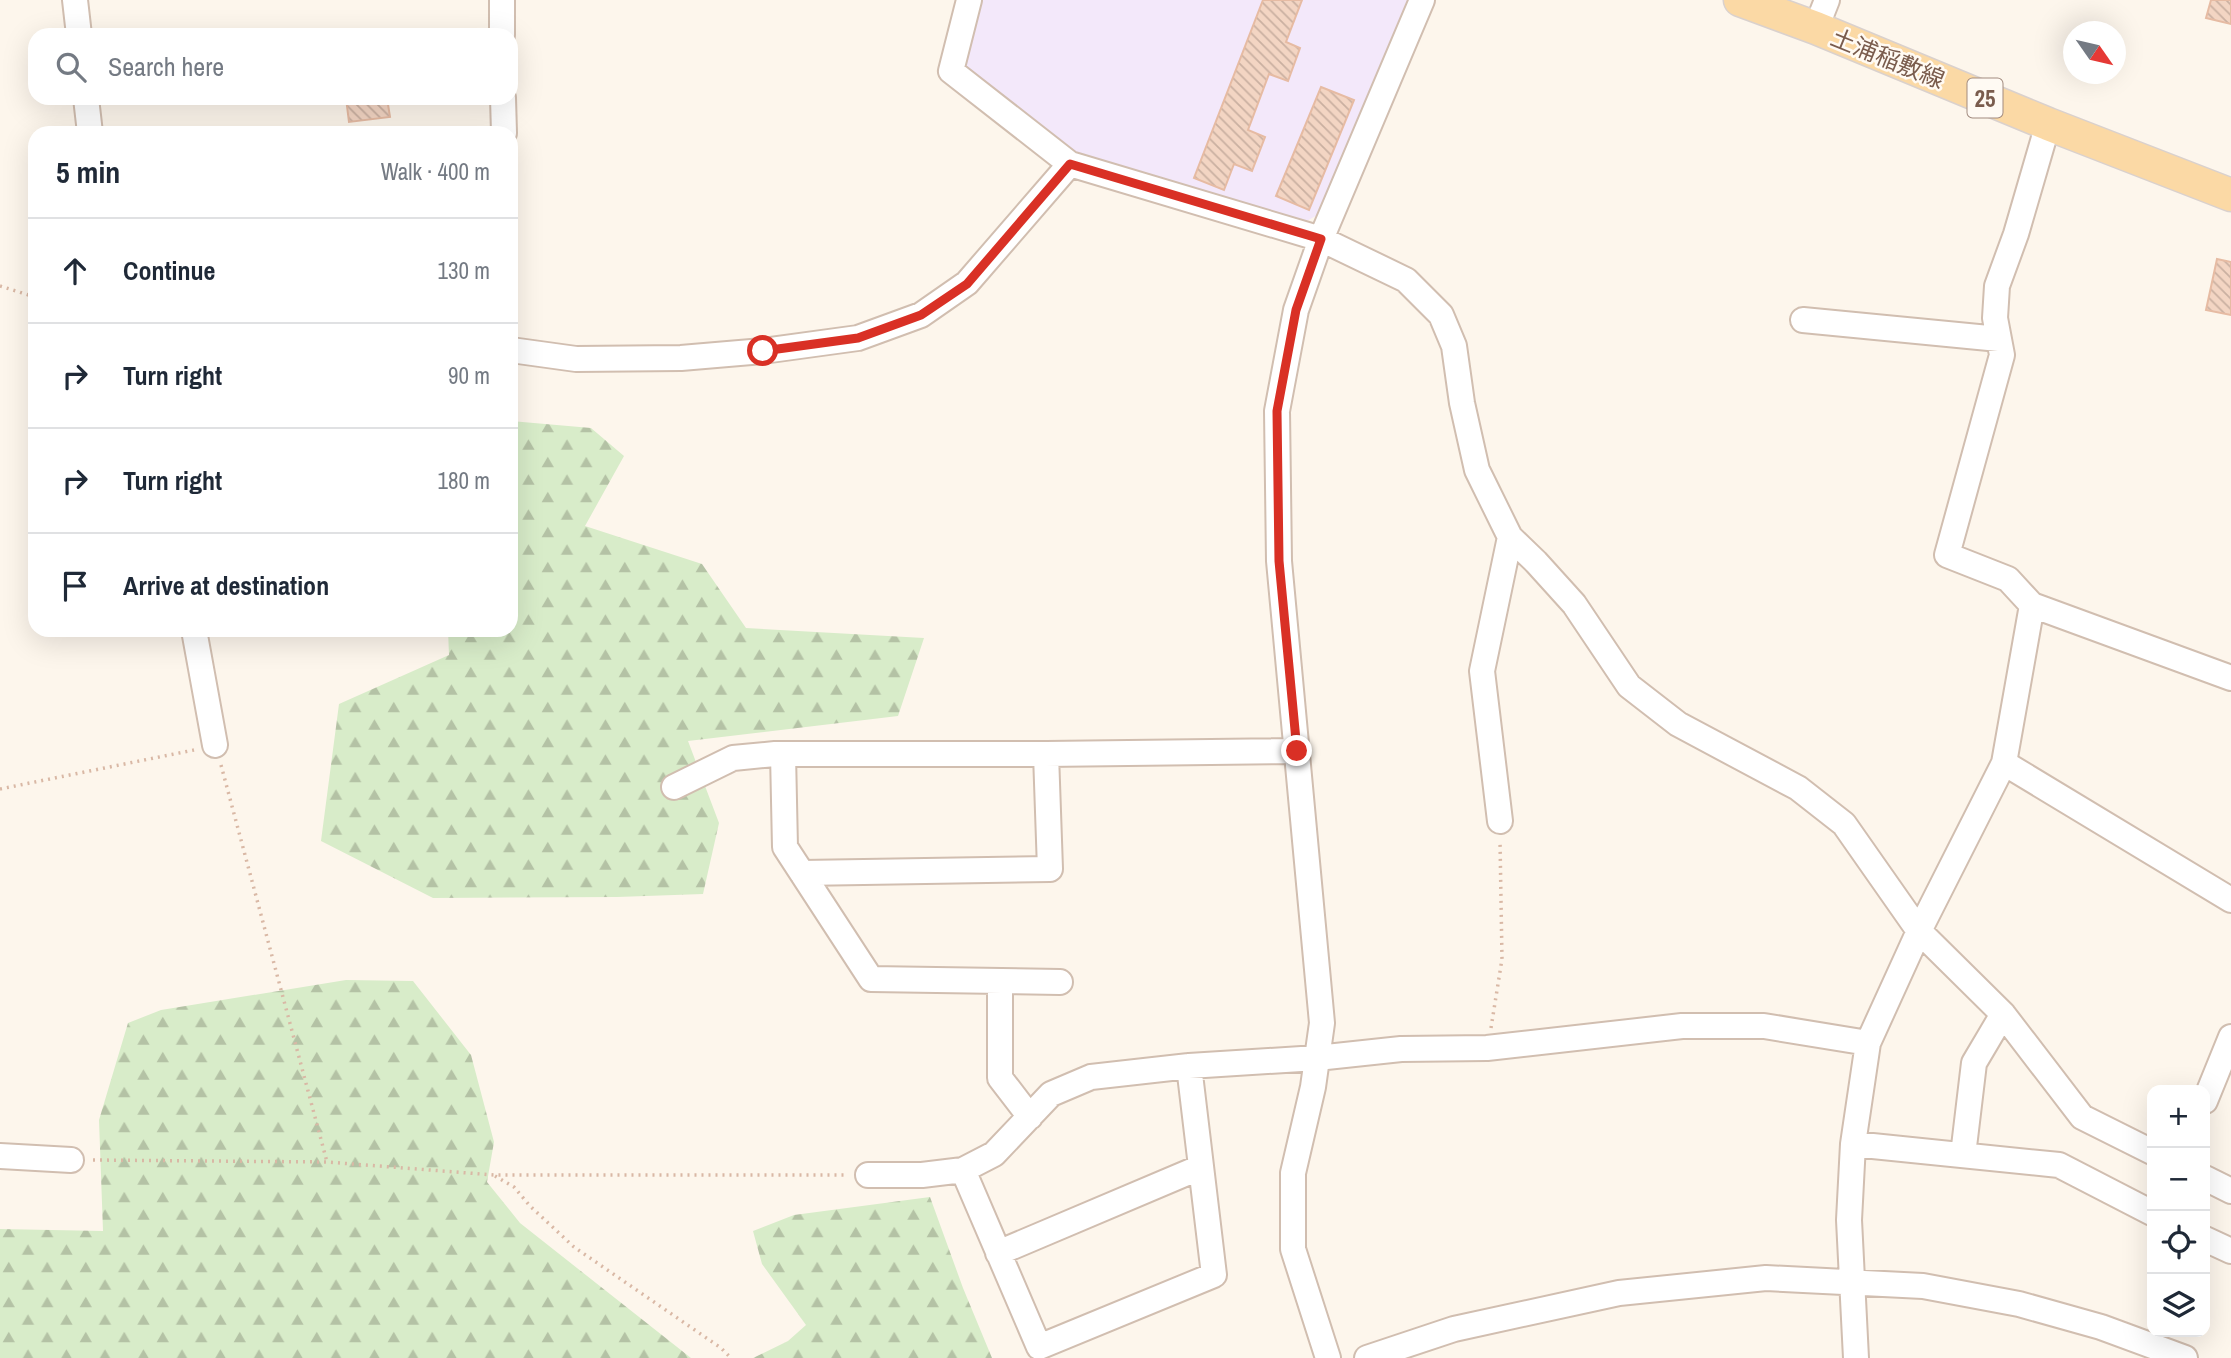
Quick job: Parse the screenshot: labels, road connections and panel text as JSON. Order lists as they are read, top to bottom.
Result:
{
  "streets": {
    "main road": ["土浦稲敷線", "25"]
  },
  "north": "bottom right",
  "page": {
    "search": "Search here",
    "heading": ["5 min", "Walk · 400 m"],
    "list": [
      ["Continue", "130 m"],
      ["Turn right", "90 m"],
      ["Turn right", "180 m"],
      "Arrive at destination"
    ],
    "map_buttons": ["+", "−"]
  }
}
